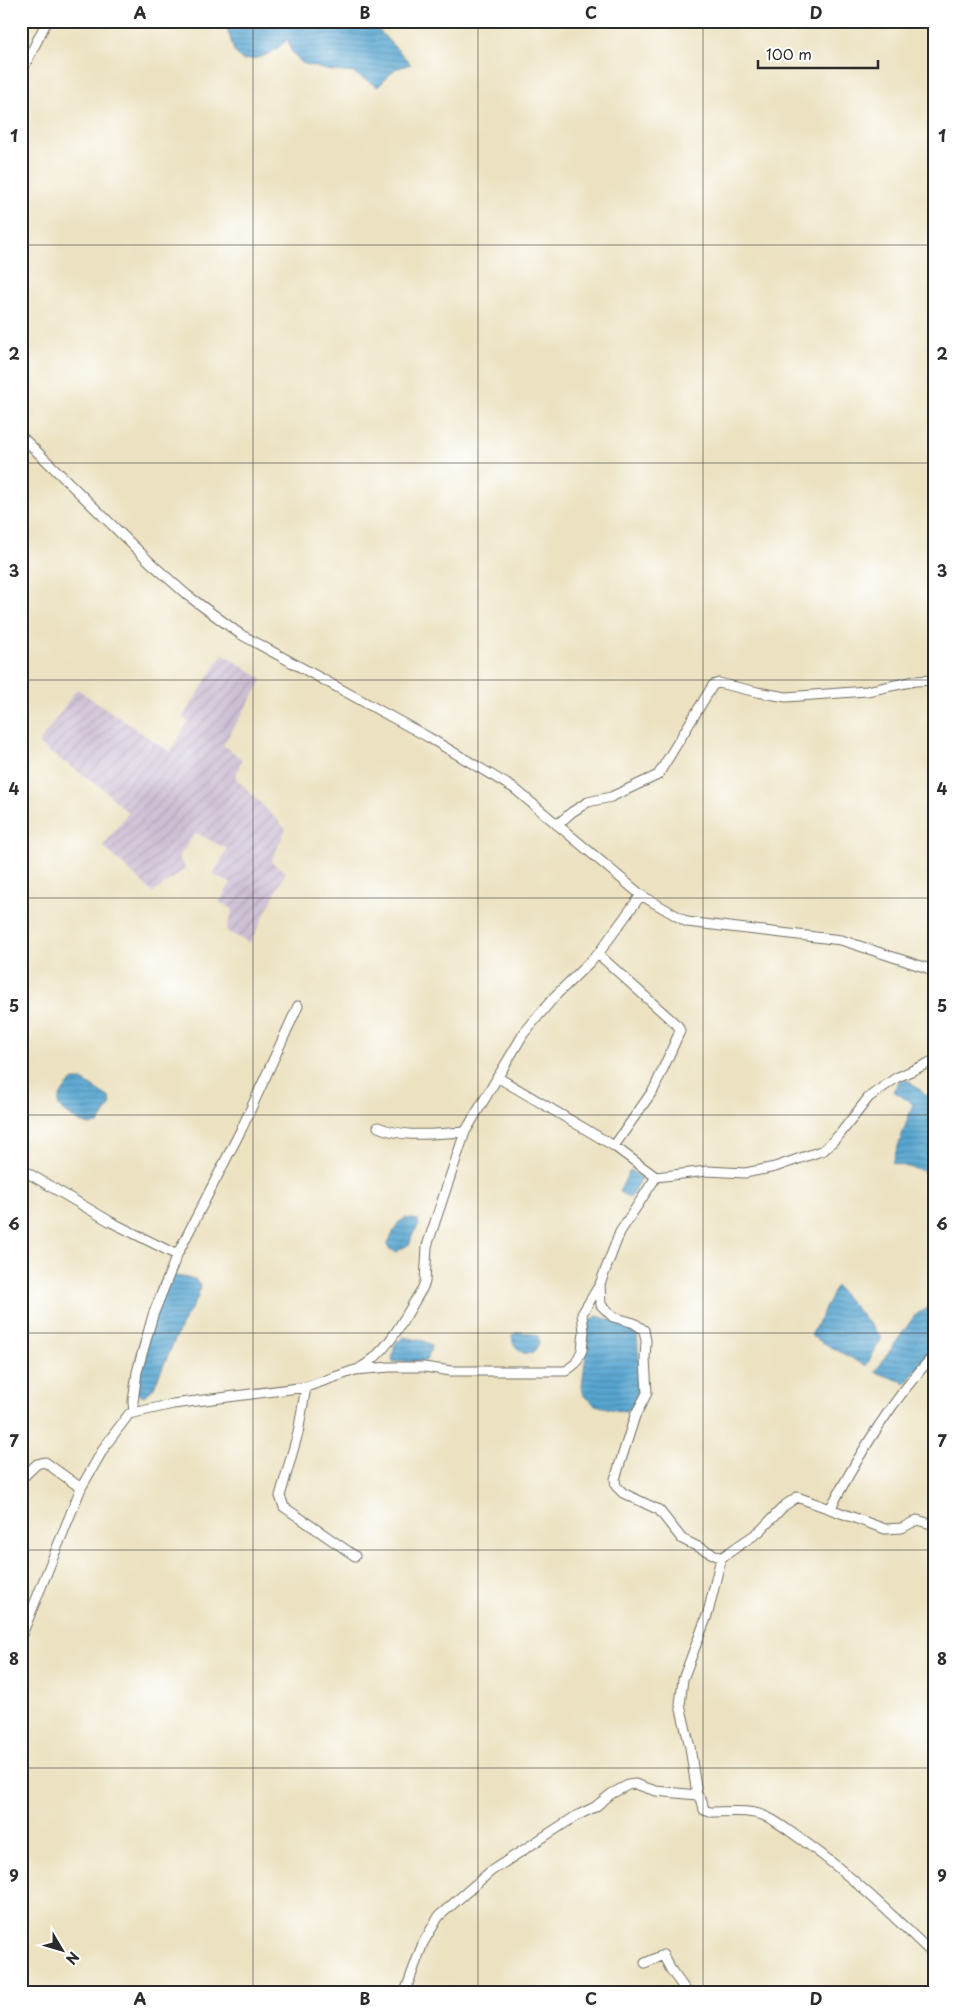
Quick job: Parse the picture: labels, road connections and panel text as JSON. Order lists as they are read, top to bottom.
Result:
{
  "scale_bar": "100 m",
  "north": "bottom right",
  "grid": {
    "columns": [
      "A",
      "B",
      "C",
      "D"
    ],
    "rows": [
      "1",
      "2",
      "3",
      "4",
      "5",
      "6",
      "7",
      "8",
      "9"
    ]
  }
}
